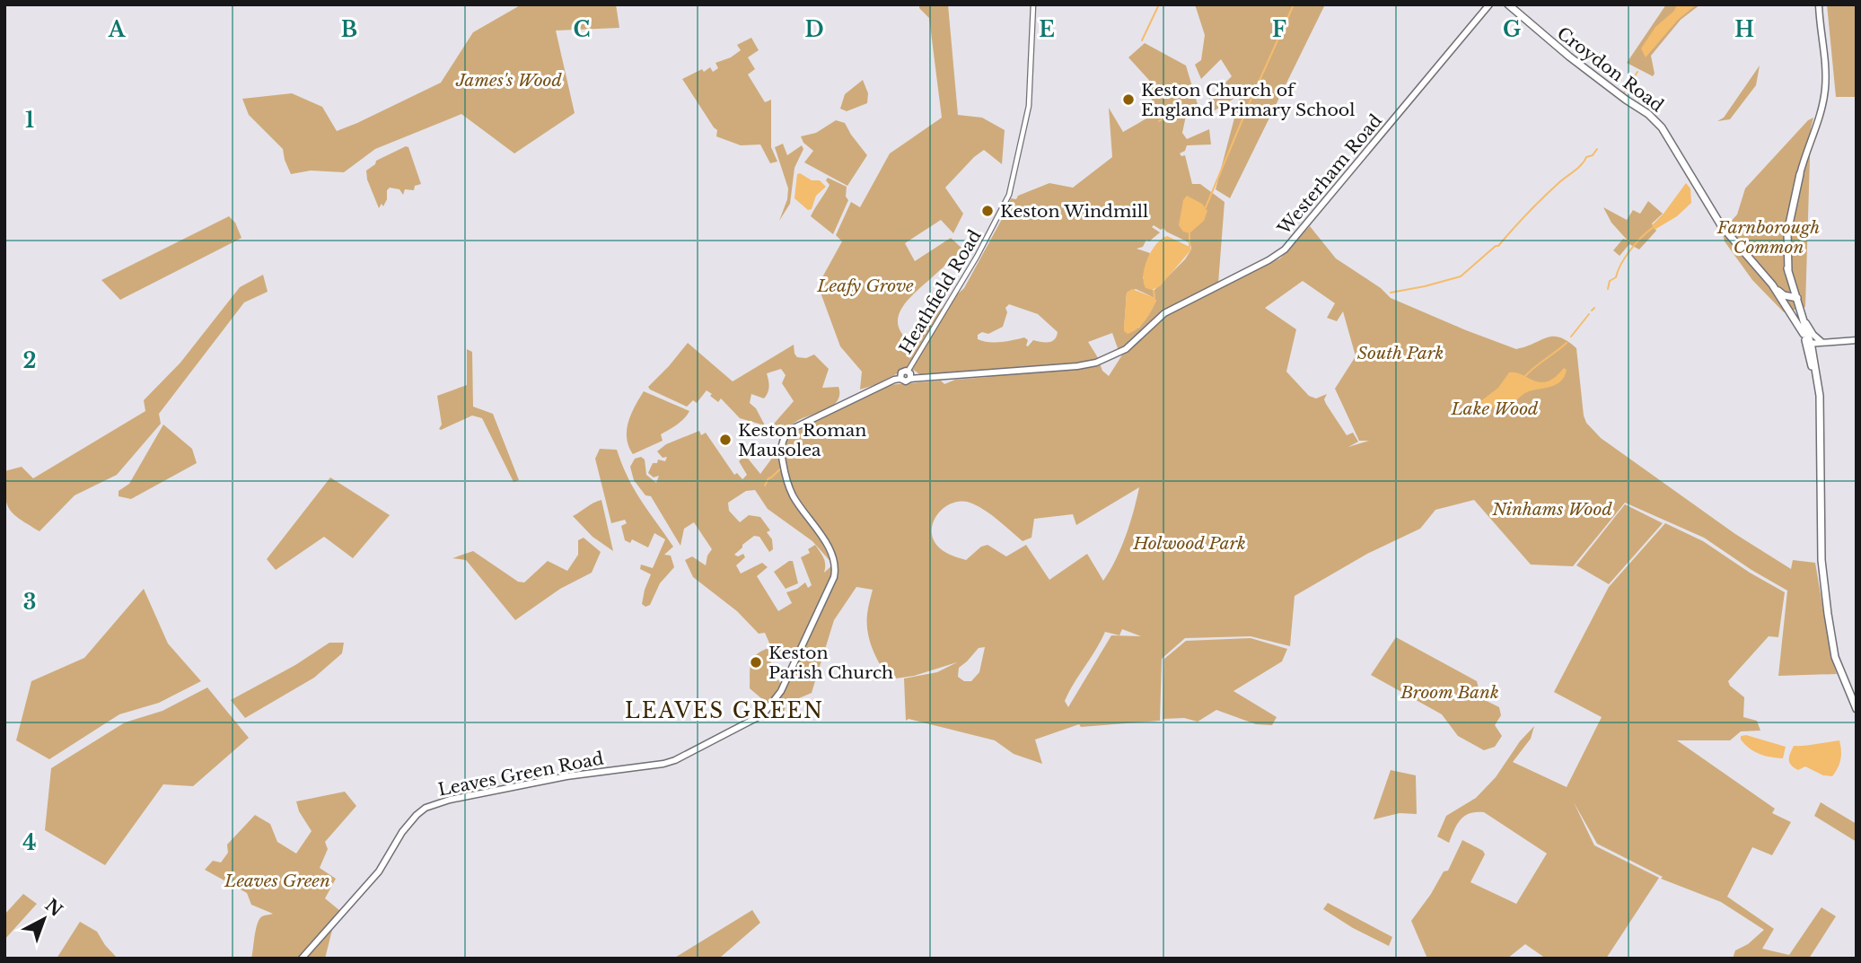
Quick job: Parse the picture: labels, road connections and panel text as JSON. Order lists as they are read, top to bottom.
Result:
{
  "streets": {
    "highway": ["Croydon Road"],
    "main road": ["Westerham Road", "Heathfield Road", "Leaves Green Road"]
  },
  "crossings": [
    ["Westerham Road", "Heathfield Road"],
    ["Westerham Road", "Leaves Green Road"]
  ],
  "districts": ["LEAVES GREEN"],
  "parks": [
    "James's Wood",
    "Farnborough Common",
    "Leafy Grove",
    "South Park",
    "Lake Wood",
    "Ninhams Wood",
    "Holwood Park",
    "Broom Bank",
    "Leaves Green"
  ],
  "places": [
    "Keston Church of England Primary School",
    "Keston Windmill",
    "Keston Roman Mausolea",
    "Keston Parish Church"
  ],
  "north": "top right",
  "grid": {
    "columns": [
      "A",
      "B",
      "C",
      "D",
      "E",
      "F",
      "G",
      "H"
    ],
    "rows": [
      "1",
      "2",
      "3",
      "4"
    ]
  }
}
